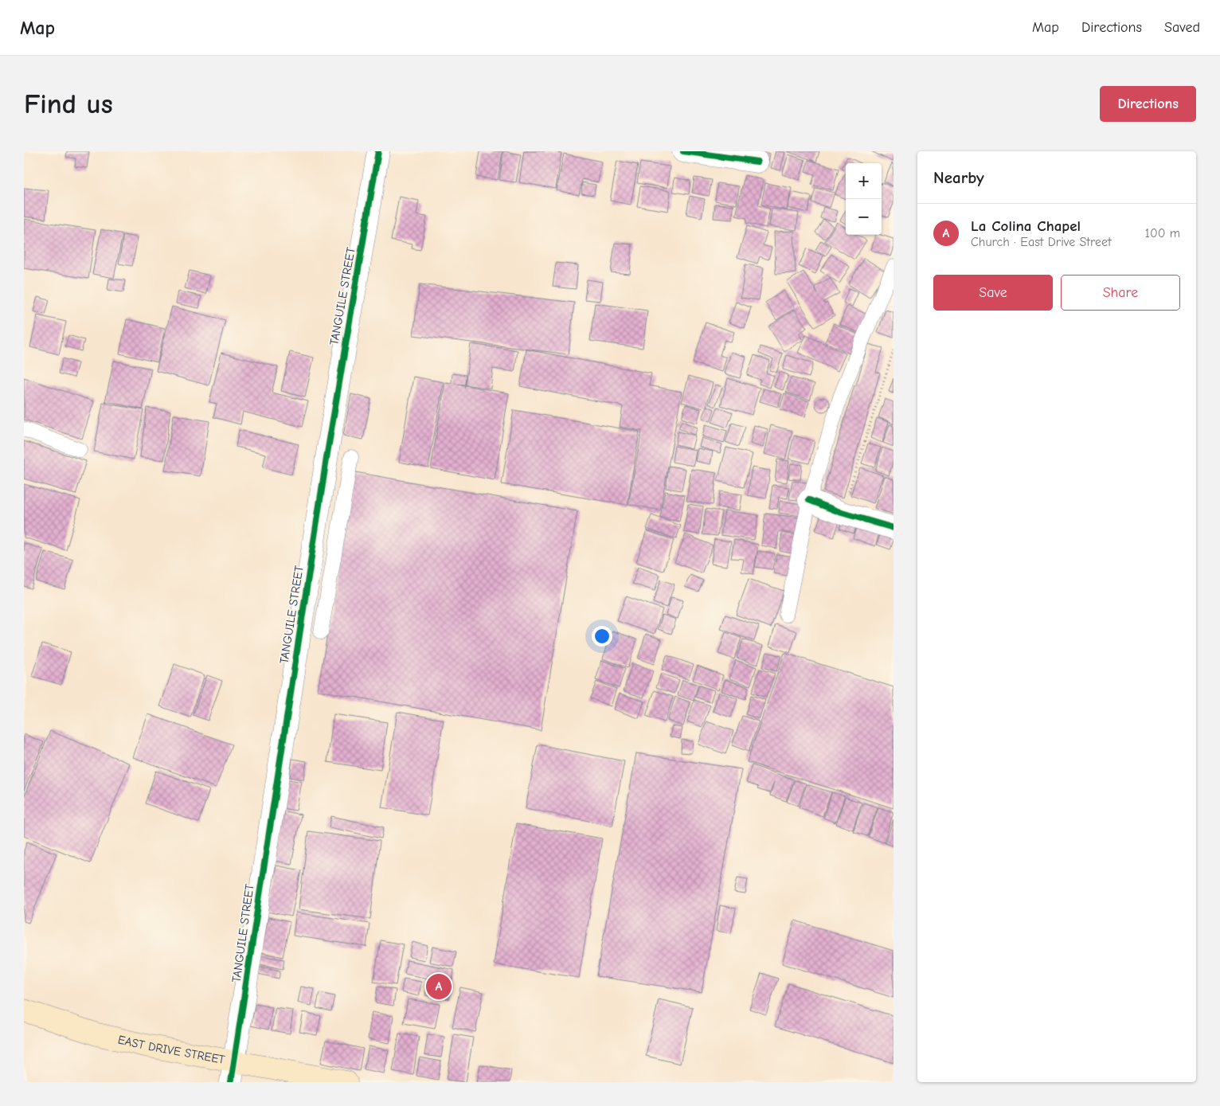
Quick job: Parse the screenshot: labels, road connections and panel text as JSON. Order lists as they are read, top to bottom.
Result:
{
  "streets": {
    "street": ["TANGUILE STREET", "EAST DRIVE STREET"]
  },
  "crossings": [
    ["TANGUILE STREET", "EAST DRIVE STREET"]
  ],
  "page": {
    "header": "Map",
    "nav": ["Map", "Directions", "Saved"],
    "buttons": [
      "Directions",
      ["Save", "Share"]
    ],
    "title": "Find us",
    "heading": "Nearby",
    "map_buttons": ["+", "−"],
    "list": [
      {
        "mark": "A",
        "name": "La Colina Chapel",
        "note": "Church · East Drive Street",
        "value": "100 m"
      }
    ],
    "pins": "A"
  }
}
